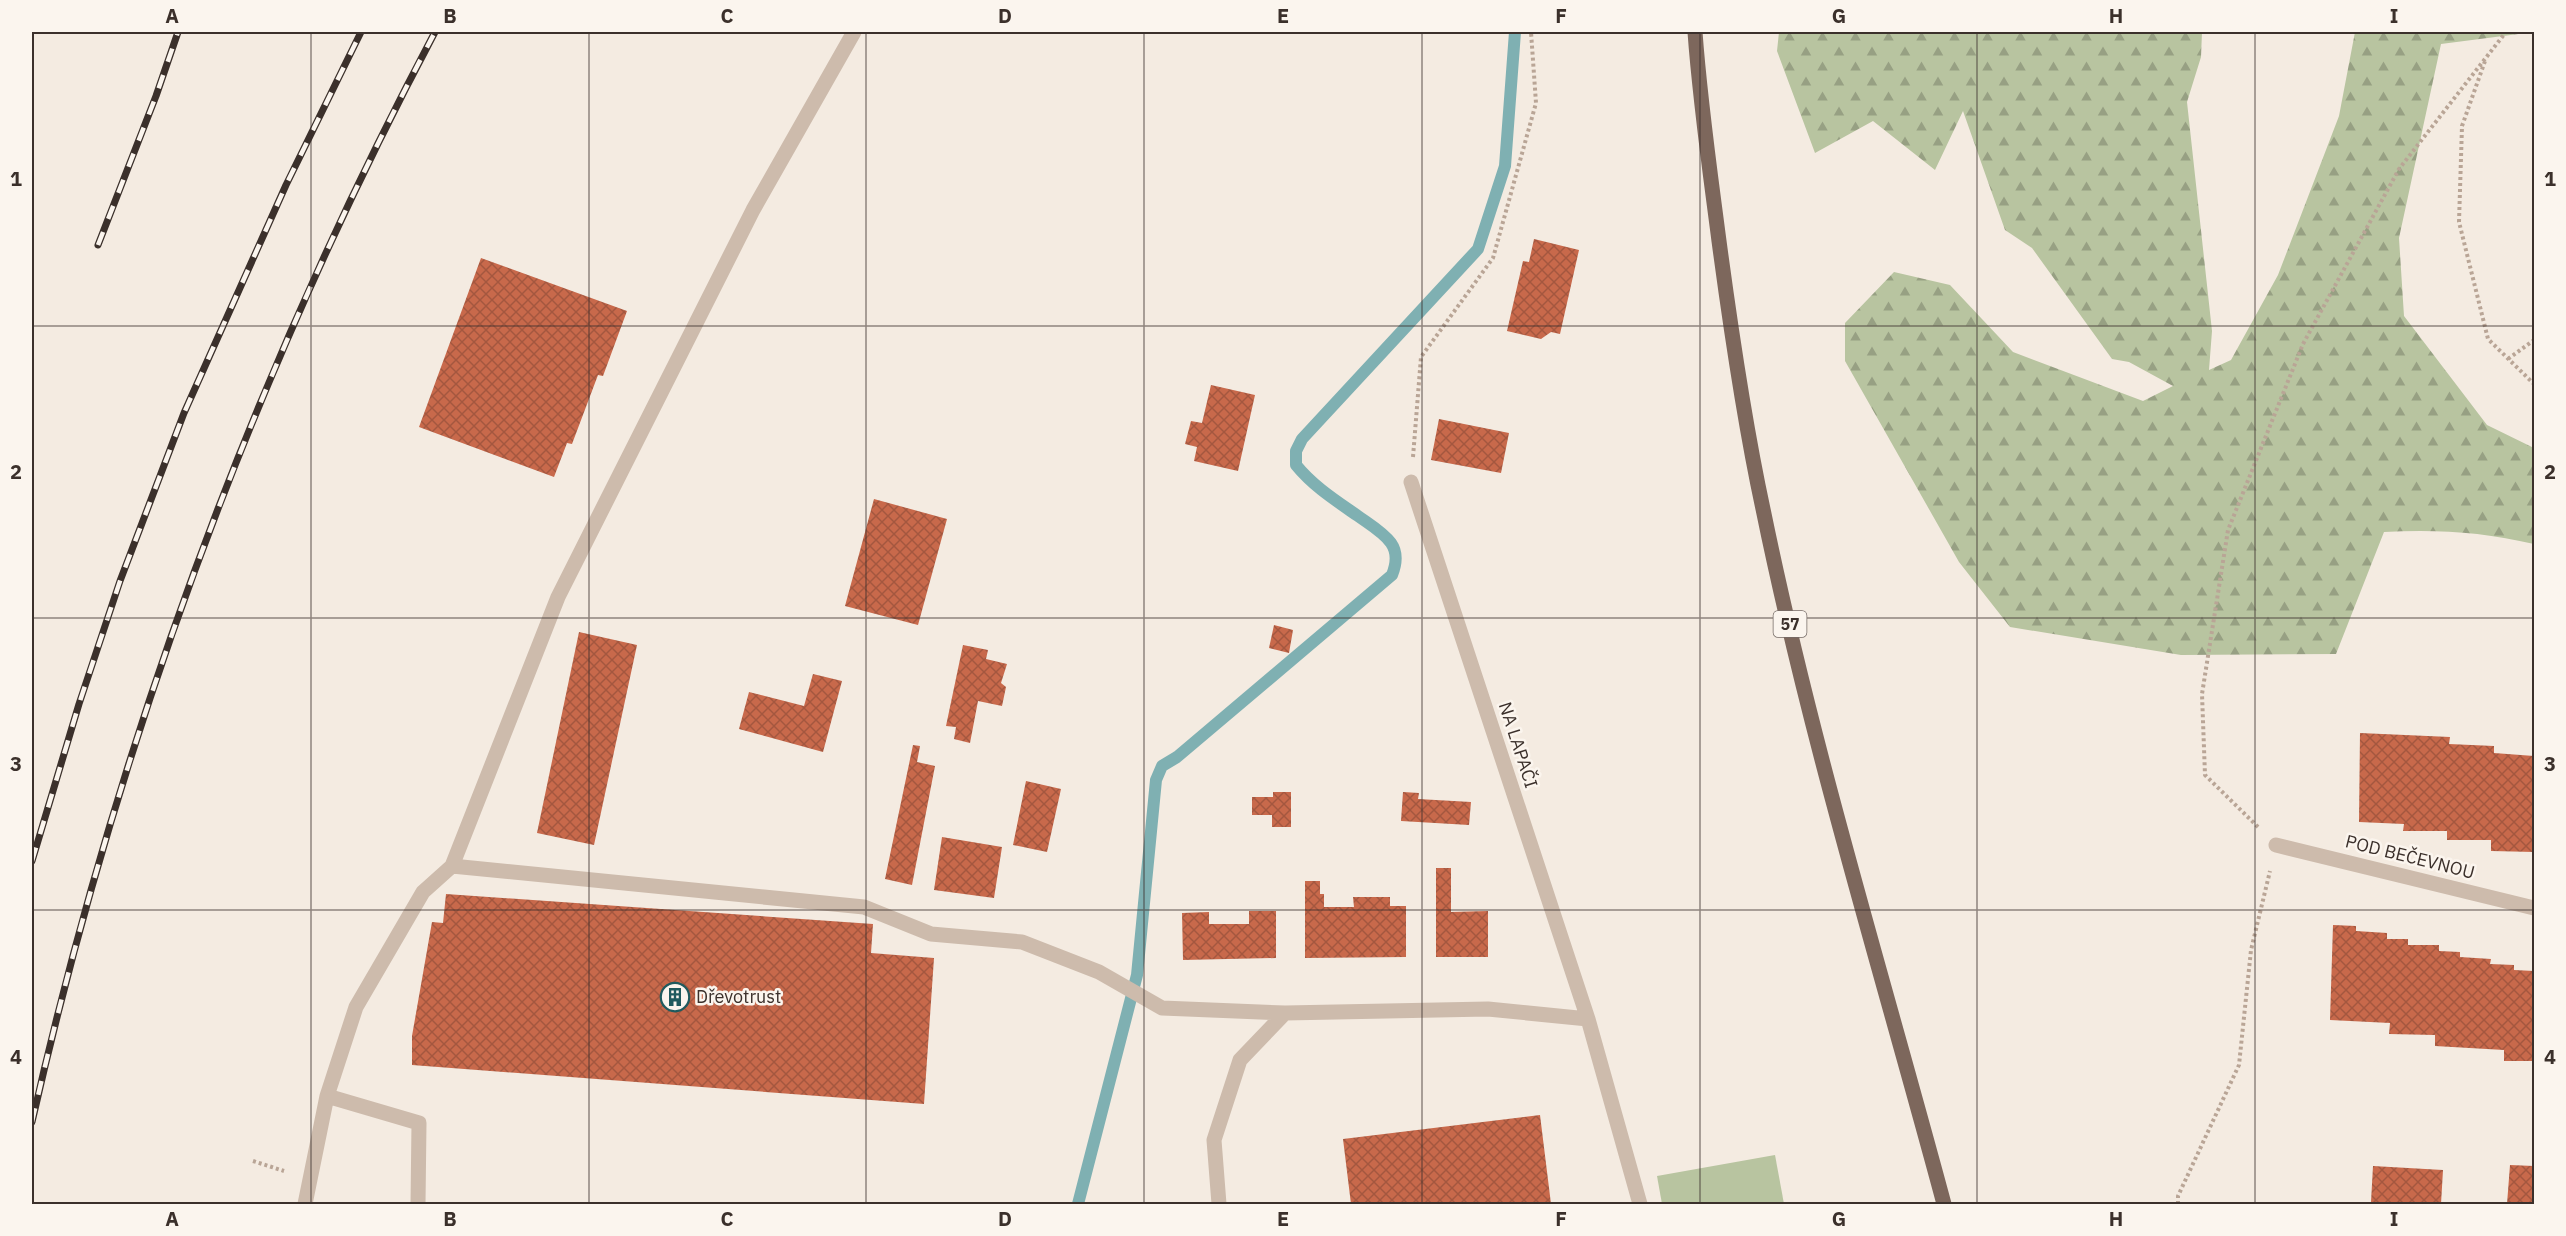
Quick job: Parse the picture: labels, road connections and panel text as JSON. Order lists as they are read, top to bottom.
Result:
{
  "streets": {
    "main road": ["57"],
    "street": ["NA LAPAČI", "POD BEČEVNOU"]
  },
  "places": {
    "building": ["Dřevotrust"]
  },
  "grid": {
    "columns": [
      "A",
      "B",
      "C",
      "D",
      "E",
      "F",
      "G",
      "H",
      "I"
    ],
    "rows": [
      "1",
      "2",
      "3",
      "4"
    ]
  }
}
